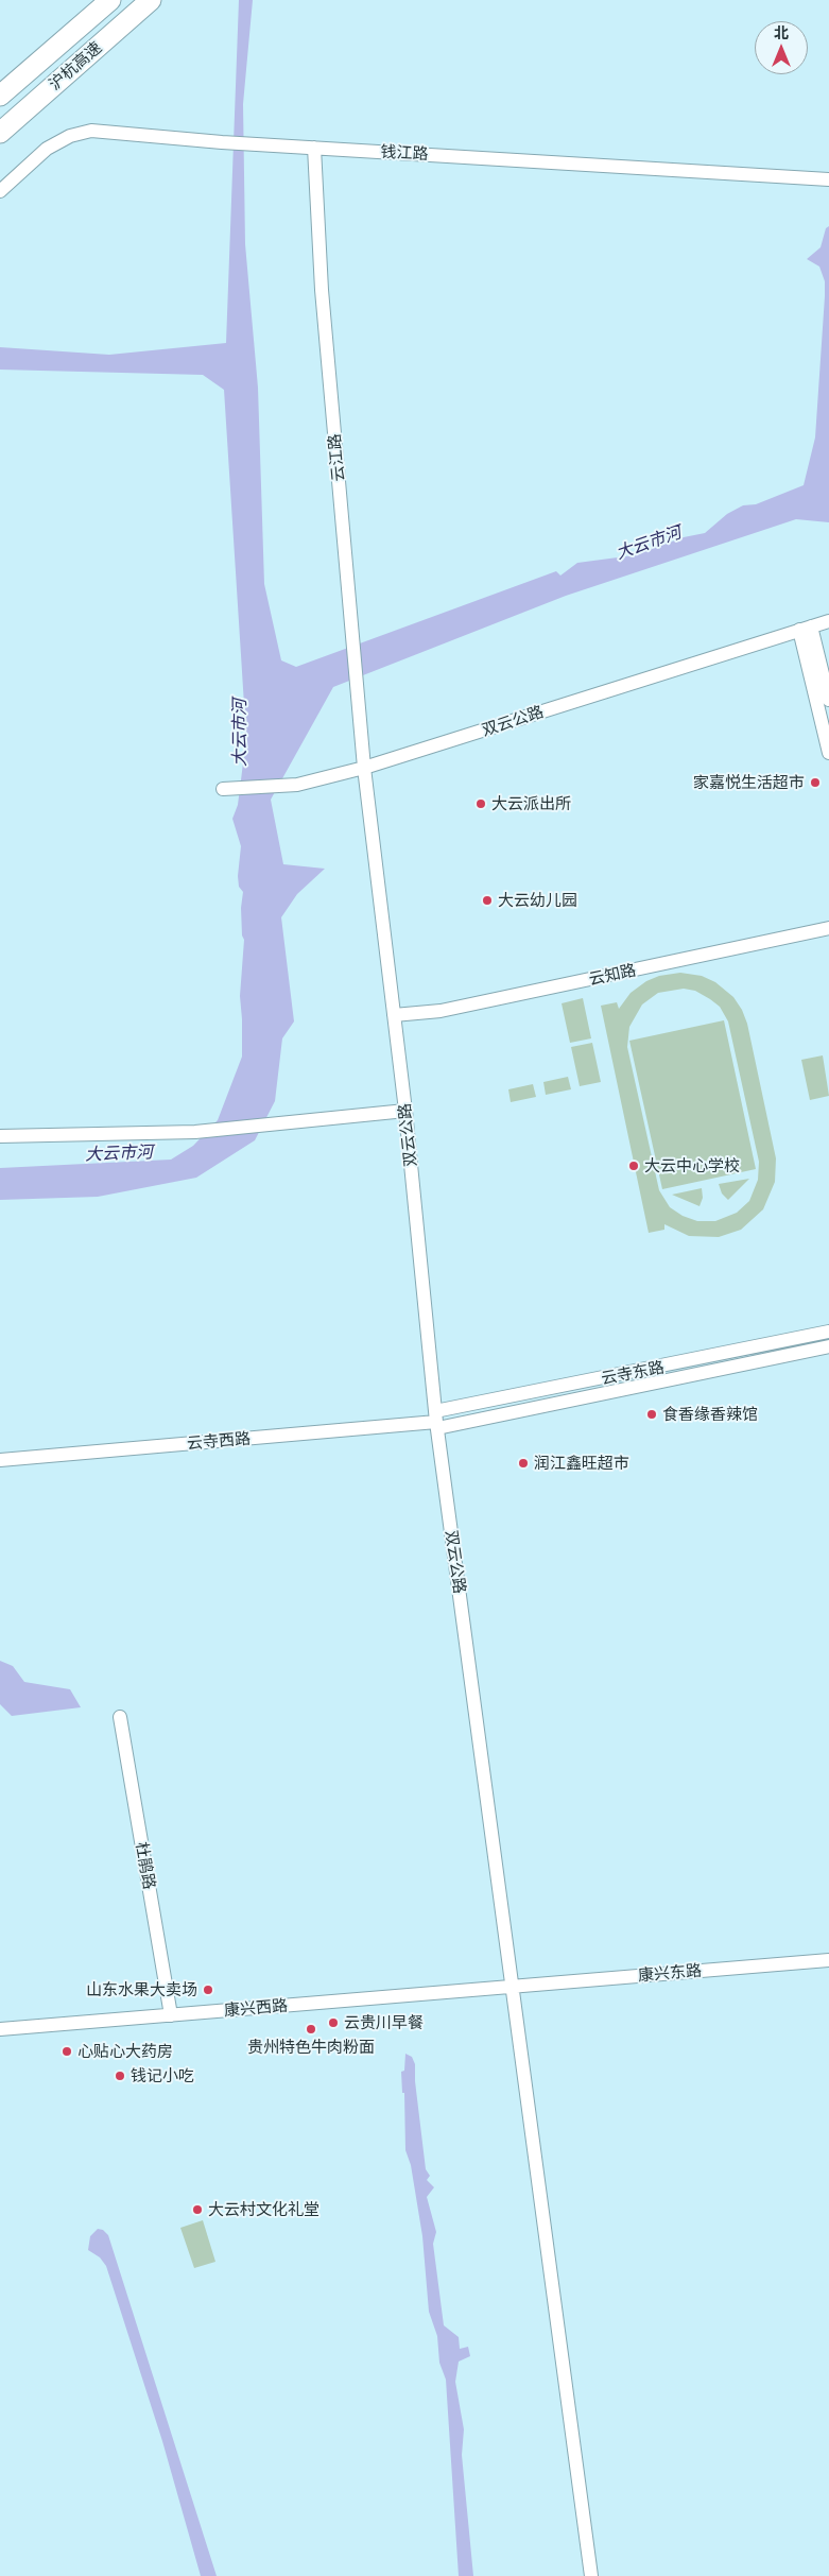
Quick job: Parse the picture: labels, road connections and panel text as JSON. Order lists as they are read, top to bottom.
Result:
{
  "streets": {
    "highway": ["沪杭高速"],
    "street": [
      "钱江路",
      "云江路",
      "双云公路",
      "云知路",
      "云寺东路",
      "云寺西路",
      "杜鹃路",
      "康兴东路",
      "康兴西路"
    ]
  },
  "crossings": [
    ["钱江路", "云江路"],
    ["云江路", "双云公路"],
    ["双云公路", "云知路"],
    ["双云公路", "云寺东路"],
    ["双云公路", "云寺西路"],
    ["双云公路", "康兴东路"],
    ["双云公路", "康兴西路"],
    ["云寺东路", "云寺西路"],
    ["杜鹃路", "康兴西路"],
    ["康兴东路", "康兴西路"]
  ],
  "water": ["大云市河"],
  "places": [
    "家嘉悦生活超市",
    "大云派出所",
    "大云幼儿园",
    "大云中心学校",
    "食香缘香辣馆",
    "润江鑫旺超市",
    "山东水果大卖场",
    "云贵川早餐",
    "贵州特色牛肉粉面",
    "心贴心大药房",
    "钱记小吃",
    "大云村文化礼堂"
  ],
  "north": "top"
}
